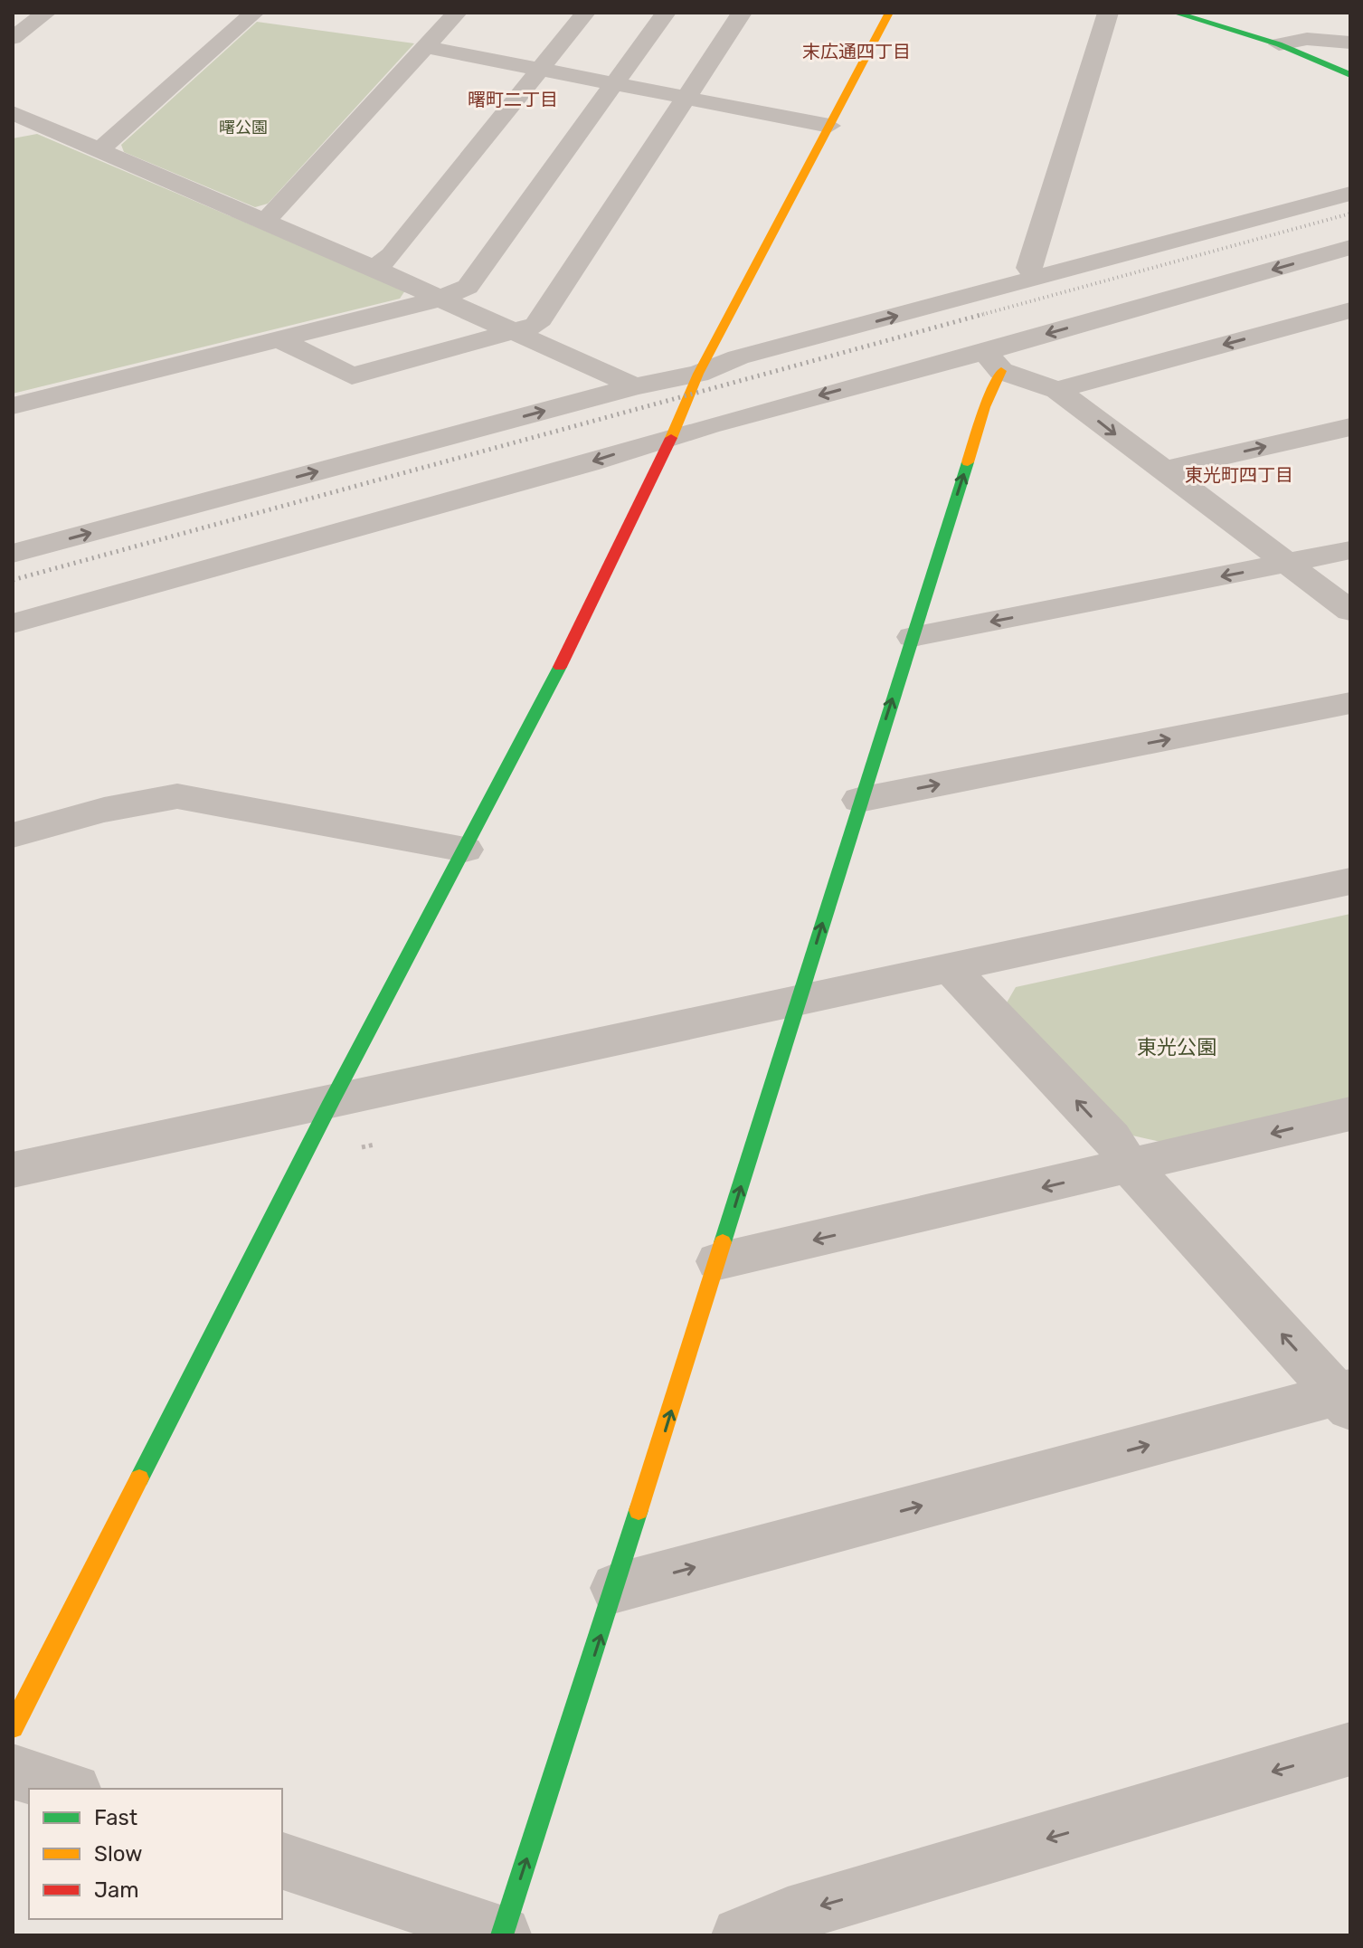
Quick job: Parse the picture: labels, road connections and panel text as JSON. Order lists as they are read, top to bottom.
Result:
{
  "districts": ["末広通四丁目", "曙町二丁目", "東光町四丁目"],
  "parks": ["曙公園", "東光公園"],
  "legend": ["Fast", "Slow", "Jam"]
}
